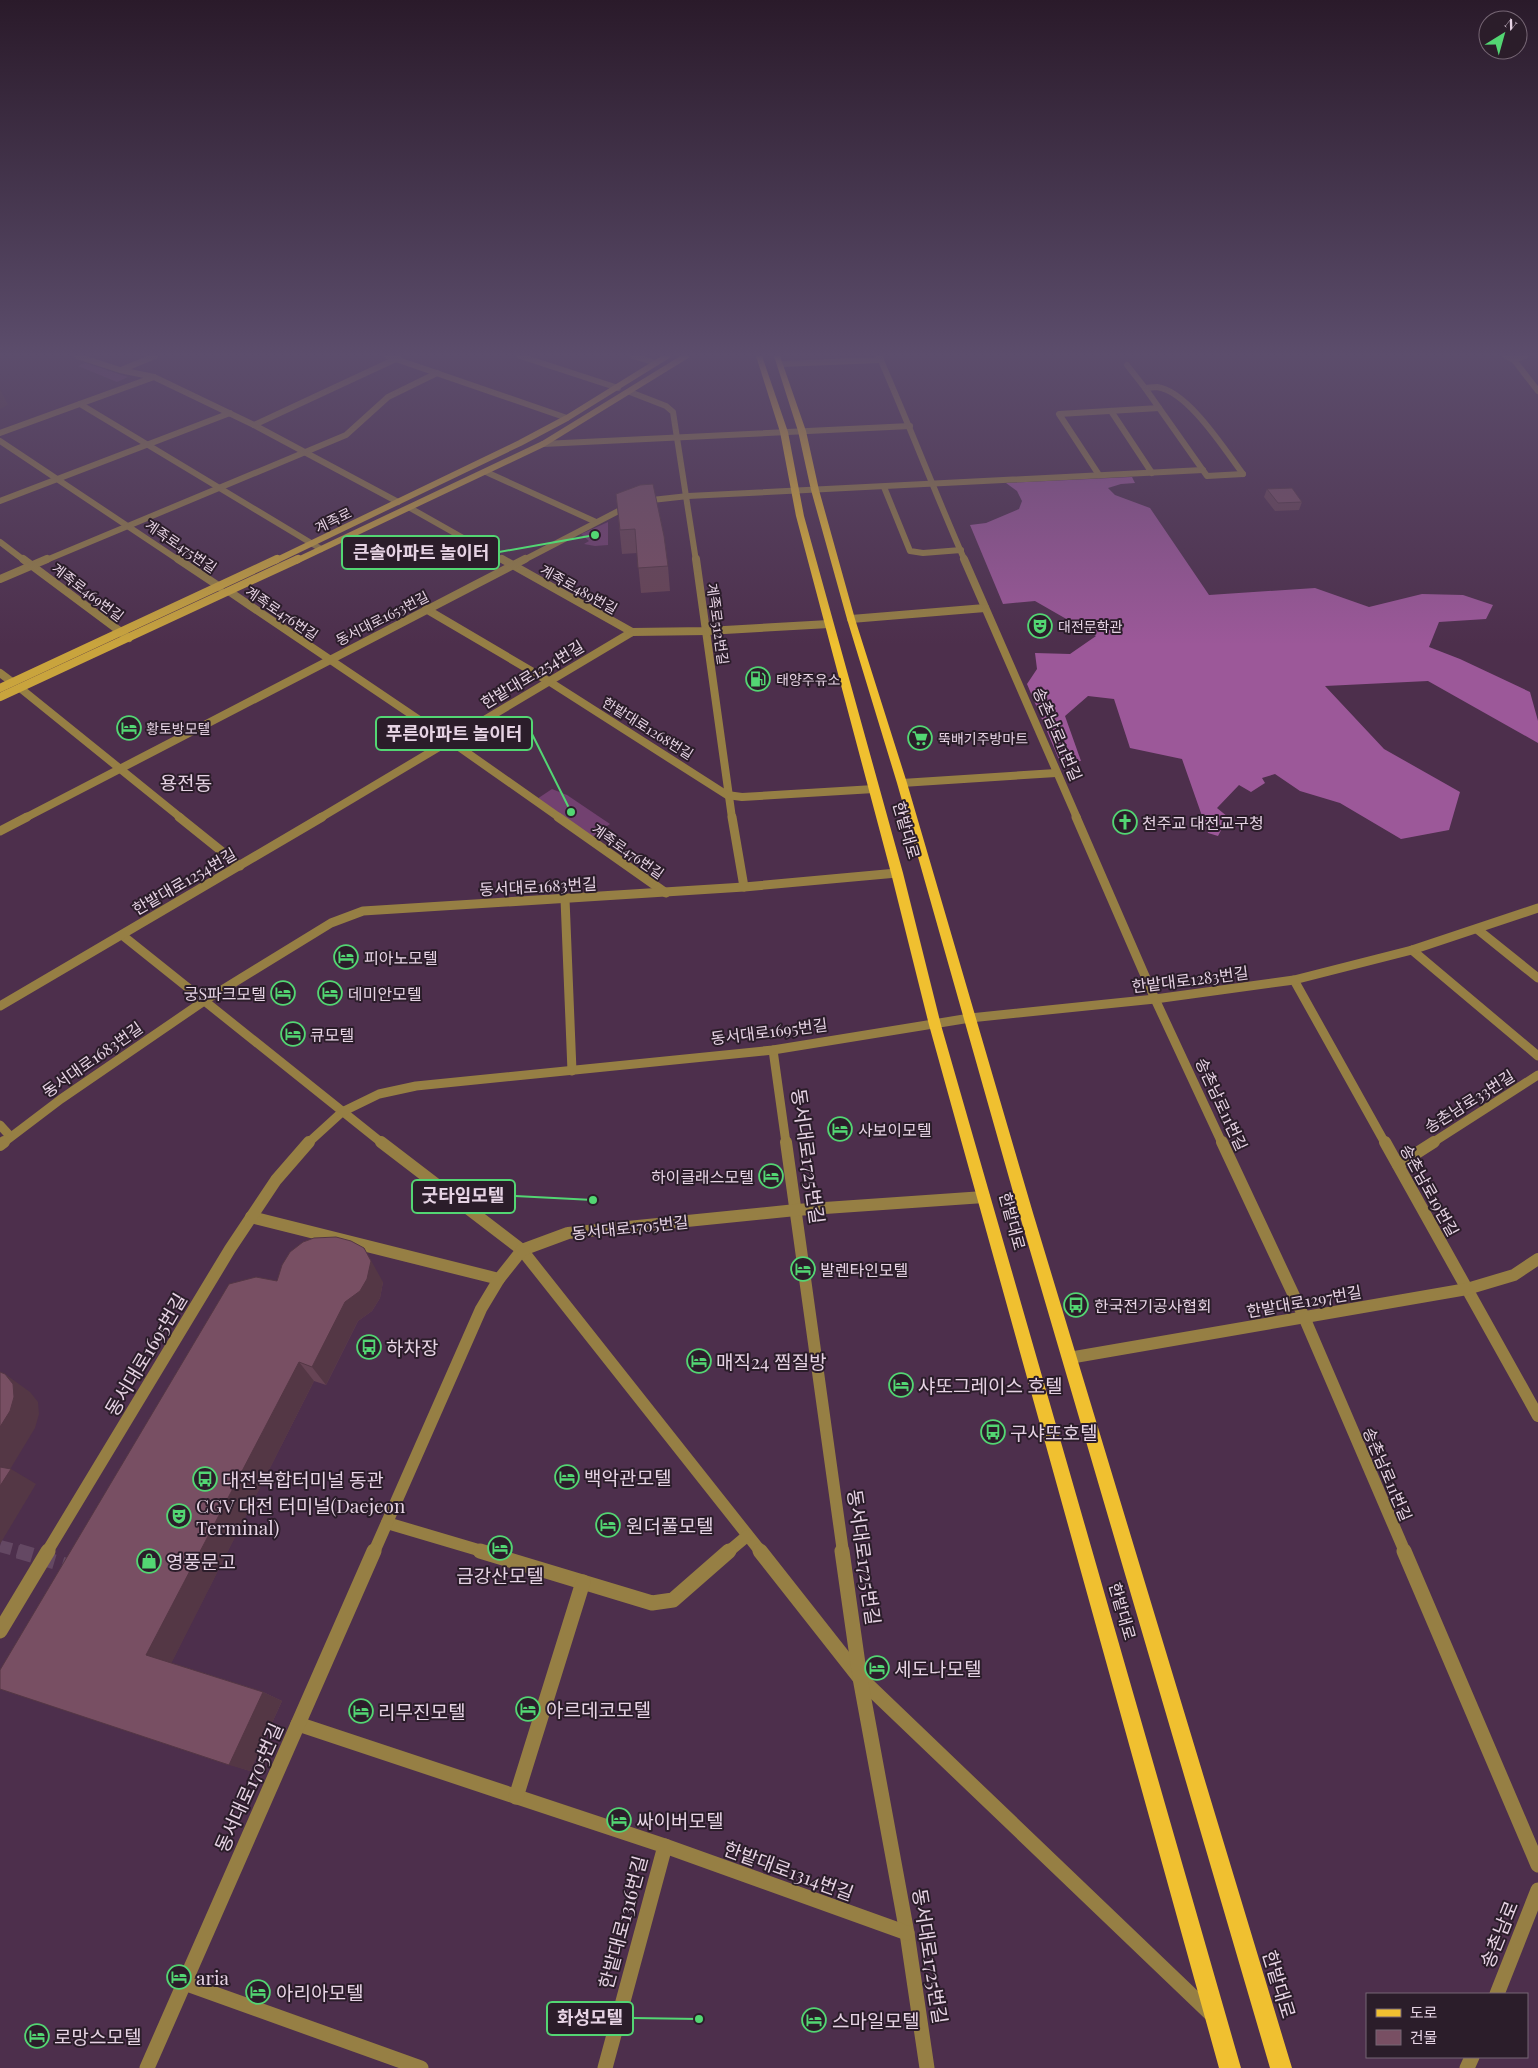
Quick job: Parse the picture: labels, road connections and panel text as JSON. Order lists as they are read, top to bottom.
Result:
{
  "streets": {
    "main road": ["계족로", "한밭대로"],
    "street": [
      "계족로475번길",
      "계족로489번길",
      "계족로469번길",
      "계족로476번길",
      "동서대로1653번길",
      "계족로512번길",
      "한밭대로1254번길",
      "한밭대로1268번길",
      "송촌남로11번길",
      "동서대로1683번길",
      "한밭대로1283번길",
      "동서대로1695번길",
      "송촌남로33번길",
      "동서대로1725번길",
      "송촌남로19번길",
      "동서대로1705번길",
      "한밭대로1297번길",
      "한밭대로1314번길",
      "한밭대로1316번길",
      "송촌남로"
    ]
  },
  "crossings": [
    ["계족로", "계족로475번길"],
    ["계족로", "계족로489번길"],
    ["계족로", "계족로469번길"],
    ["계족로", "계족로476번길"],
    ["계족로475번길", "계족로469번길"],
    ["계족로489번길", "동서대로1653번길"],
    ["계족로489번길", "한밭대로1254번길"],
    ["계족로476번길", "동서대로1653번길"],
    ["계족로476번길", "한밭대로1254번길"],
    ["계족로476번길", "동서대로1683번길"],
    ["동서대로1653번길", "계족로512번길"],
    ["동서대로1653번길", "한밭대로1268번길"],
    ["동서대로1653번길", "송촌남로11번길"],
    ["동서대로1653번길", "한밭대로"],
    ["계족로512번길", "한밭대로1268번길"],
    ["계족로512번길", "동서대로1683번길"],
    ["한밭대로1254번길", "한밭대로1268번길"],
    ["한밭대로1254번길", "동서대로1683번길"],
    ["한밭대로1268번길", "한밭대로"],
    ["송촌남로11번길", "한밭대로1283번길"],
    ["송촌남로11번길", "한밭대로1297번길"],
    ["한밭대로", "동서대로1683번길"],
    ["한밭대로", "한밭대로1283번길"],
    ["한밭대로", "동서대로1695번길"],
    ["한밭대로", "동서대로1705번길"],
    ["한밭대로", "한밭대로1297번길"],
    ["한밭대로1283번길", "동서대로1695번길"],
    ["한밭대로1283번길", "송촌남로19번길"],
    ["동서대로1695번길", "동서대로1725번길"],
    ["송촌남로33번길", "송촌남로19번길"],
    ["동서대로1725번길", "동서대로1705번길"],
    ["동서대로1725번길", "한밭대로1314번길"],
    ["송촌남로19번길", "한밭대로1297번길"],
    ["동서대로1705번길", "한밭대로1314번길"],
    ["한밭대로1314번길", "한밭대로1316번길"]
  ],
  "districts": ["용전동"],
  "places": {
    "other": [
      "큰솔아파트 놀이터",
      "푸른아파트 놀이터",
      "굿타임모텔",
      "화성모텔"
    ],
    "theatre": ["대전문학관", "CGV 대전 터미널(Daejeon Terminal)"],
    "fuel station": ["태양주유소"],
    "hotel": [
      "황토방모텔",
      "피아노모텔",
      "궁S파크모텔",
      "데미안모텔",
      "큐모텔",
      "사보이모텔",
      "하이클래스모텔",
      "발렌타인모텔",
      "매직24 찜질방",
      "샤또그레이스 호텔",
      "백악관모텔",
      "원더풀모텔",
      "금강산모텔",
      "세도나모텔",
      "아르데코모텔",
      "리무진모텔",
      "싸이버모텔",
      "aria",
      "아리아모텔",
      "스마일모텔",
      "로망스모텔"
    ],
    "supermarket": ["뚝배기주방마트"],
    "church": ["천주교 대전교구청"],
    "bus stop": [
      "한국전기공사협회",
      "하차장",
      "구샤또호텔",
      "대전복합터미널 동관"
    ],
    "shop": ["영풍문고"]
  },
  "legend": ["도로", "건물"],
  "north": "top right"
}
